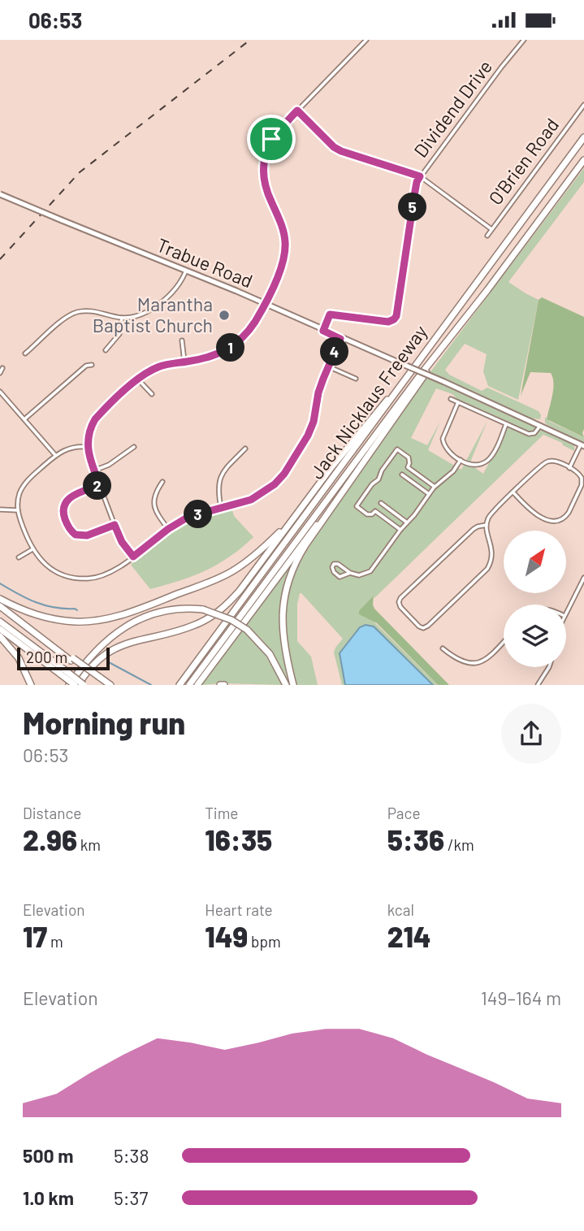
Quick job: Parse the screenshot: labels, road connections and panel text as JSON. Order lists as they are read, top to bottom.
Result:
{
  "streets": {
    "highway": ["Jack Nicklaus Freeway"],
    "main road": ["Trabue Road"],
    "street": ["Dividend Drive", "O'Brien Road"]
  },
  "crossings": [
    ["Dividend Drive", "Trabue Road"]
  ],
  "places": ["Marantha Baptist Church"],
  "scale_bar": "200 m",
  "north": "top right",
  "page": {
    "status": "06:53",
    "pins": [
      "5",
      "1",
      "4",
      "2",
      "3"
    ],
    "scale": "200 m",
    "heading": ["Morning run", "06:53"],
    "stats": [
      ["Distance", "2.96 km"],
      ["Time", "16:35"],
      ["Pace", "5:36 /km"],
      ["Elevation", "17 m"],
      ["Heart rate", "149 bpm"],
      ["kcal", "214"]
    ],
    "chart": ["Elevation", "149–164 m"],
    "list": [
      {
        "name": "500 m",
        "note": "5:38"
      },
      {
        "name": "1.0 km",
        "note": "5:37"
      }
    ]
  }
}
